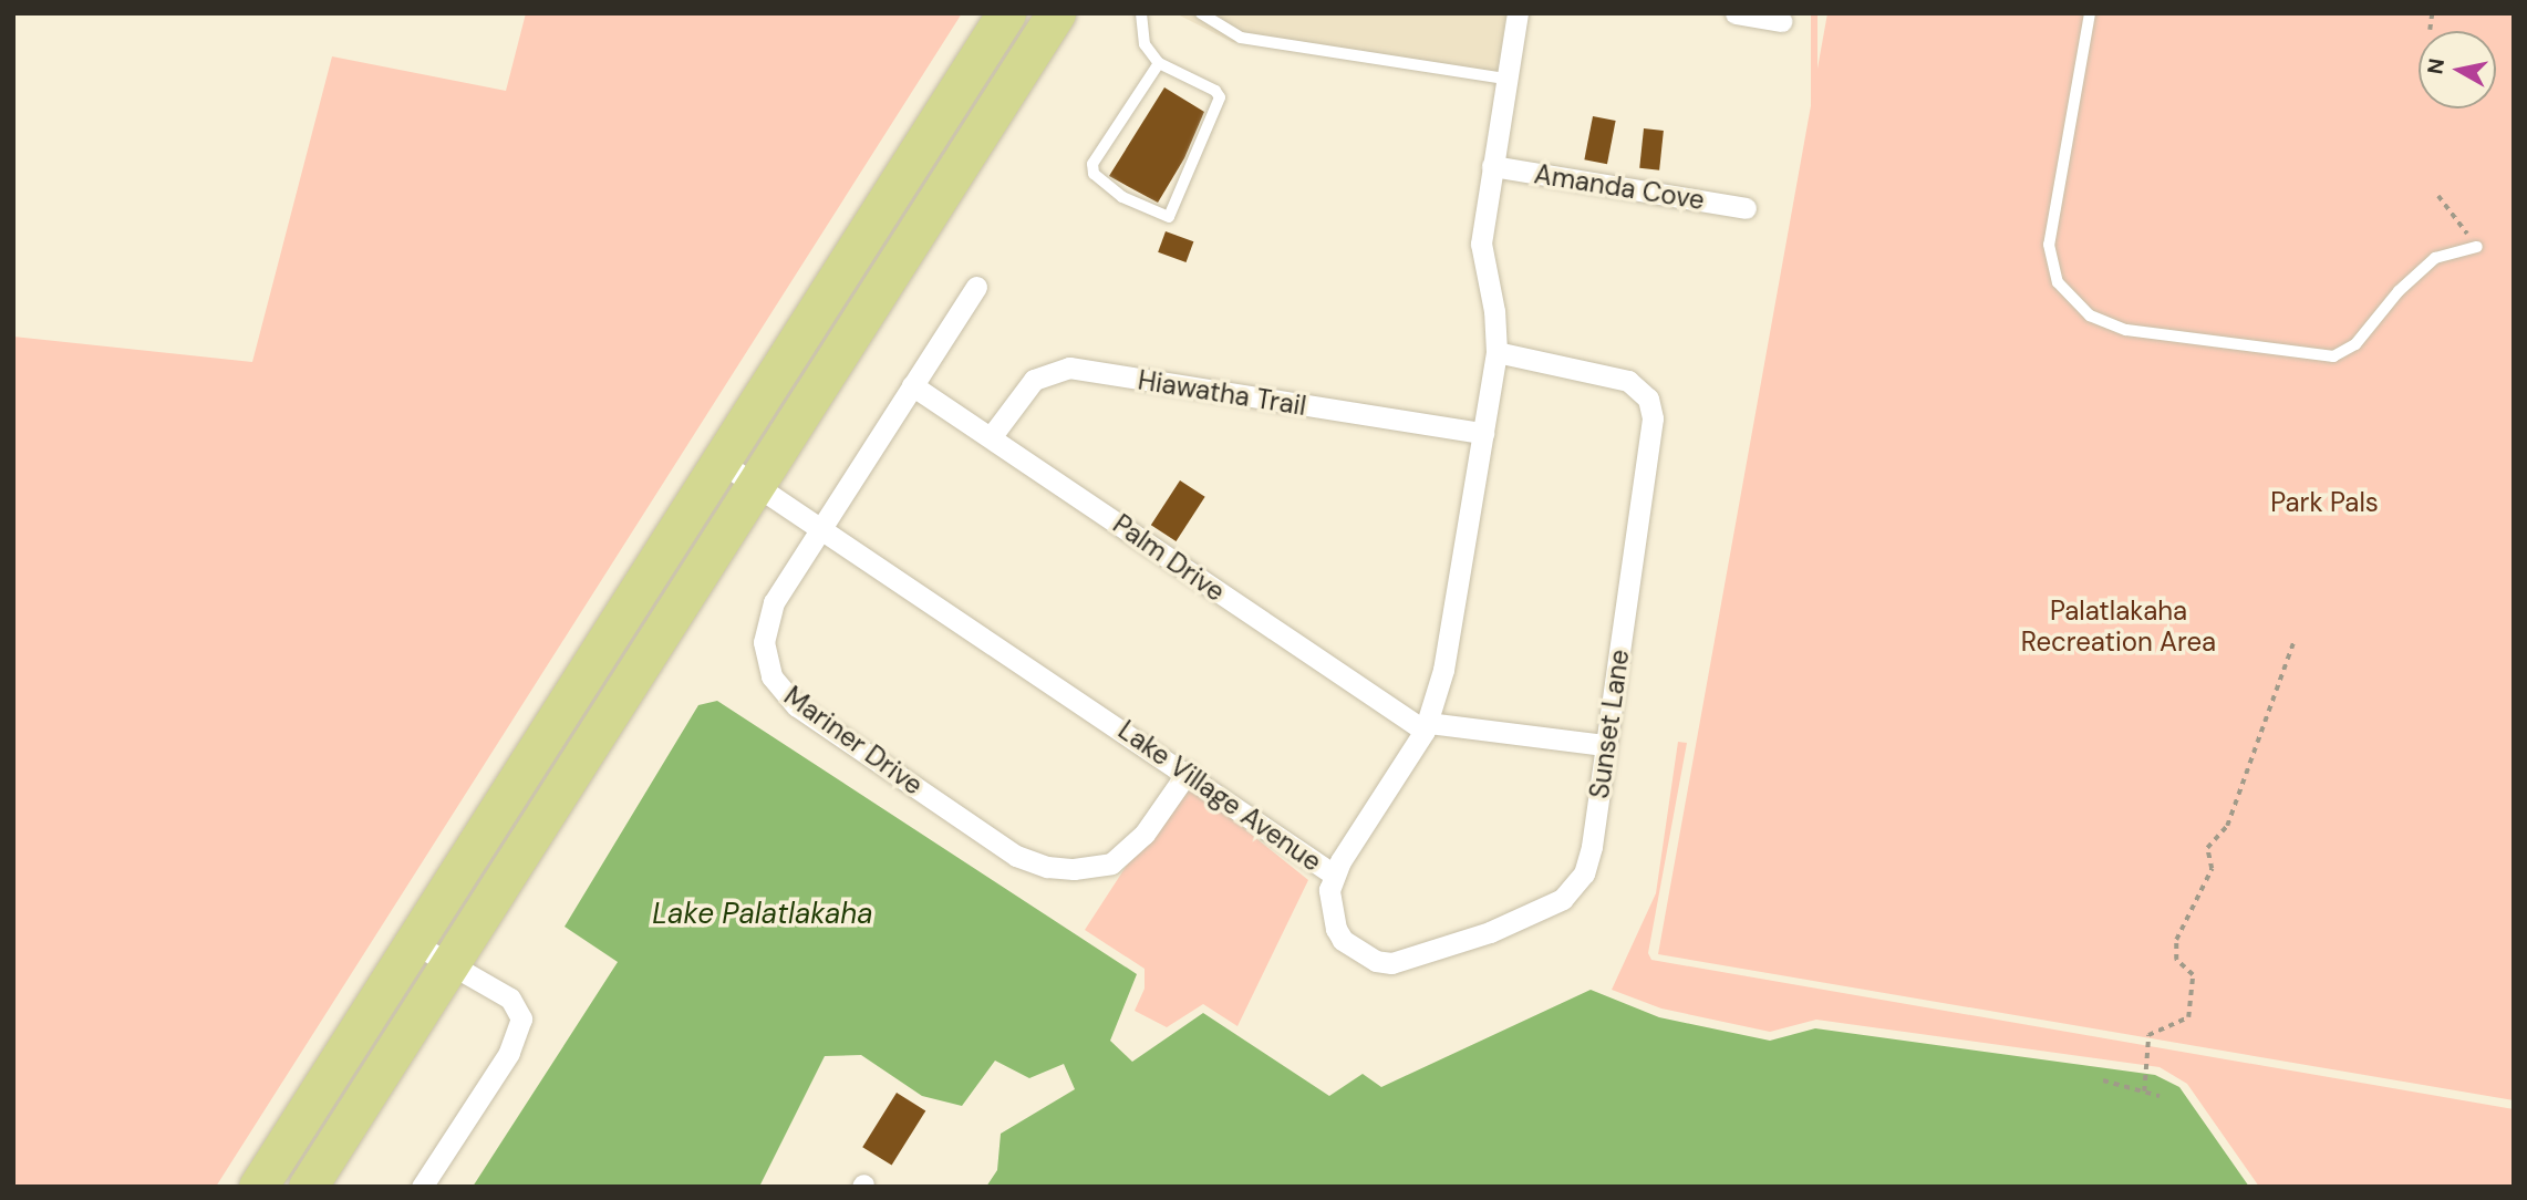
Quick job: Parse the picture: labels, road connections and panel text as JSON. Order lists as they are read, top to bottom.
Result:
{
  "streets": {
    "street": [
      "Amanda Cove",
      "Hiawatha Trail",
      "Palm Drive",
      "Sunset Lane",
      "Mariner Drive",
      "Lake Village Avenue"
    ]
  },
  "crossings": [
    ["Amanda Cove", "Lake Village Avenue"],
    ["Hiawatha Trail", "Palm Drive"],
    ["Hiawatha Trail", "Lake Village Avenue"],
    ["Palm Drive", "Sunset Lane"],
    ["Palm Drive", "Mariner Drive"],
    ["Palm Drive", "Lake Village Avenue"],
    ["Sunset Lane", "Lake Village Avenue"],
    ["Mariner Drive", "Lake Village Avenue"]
  ],
  "water": ["Lake Palatlakaha"],
  "parks": ["Park Pals", "Palatlakaha Recreation Area"],
  "north": "left"
}
